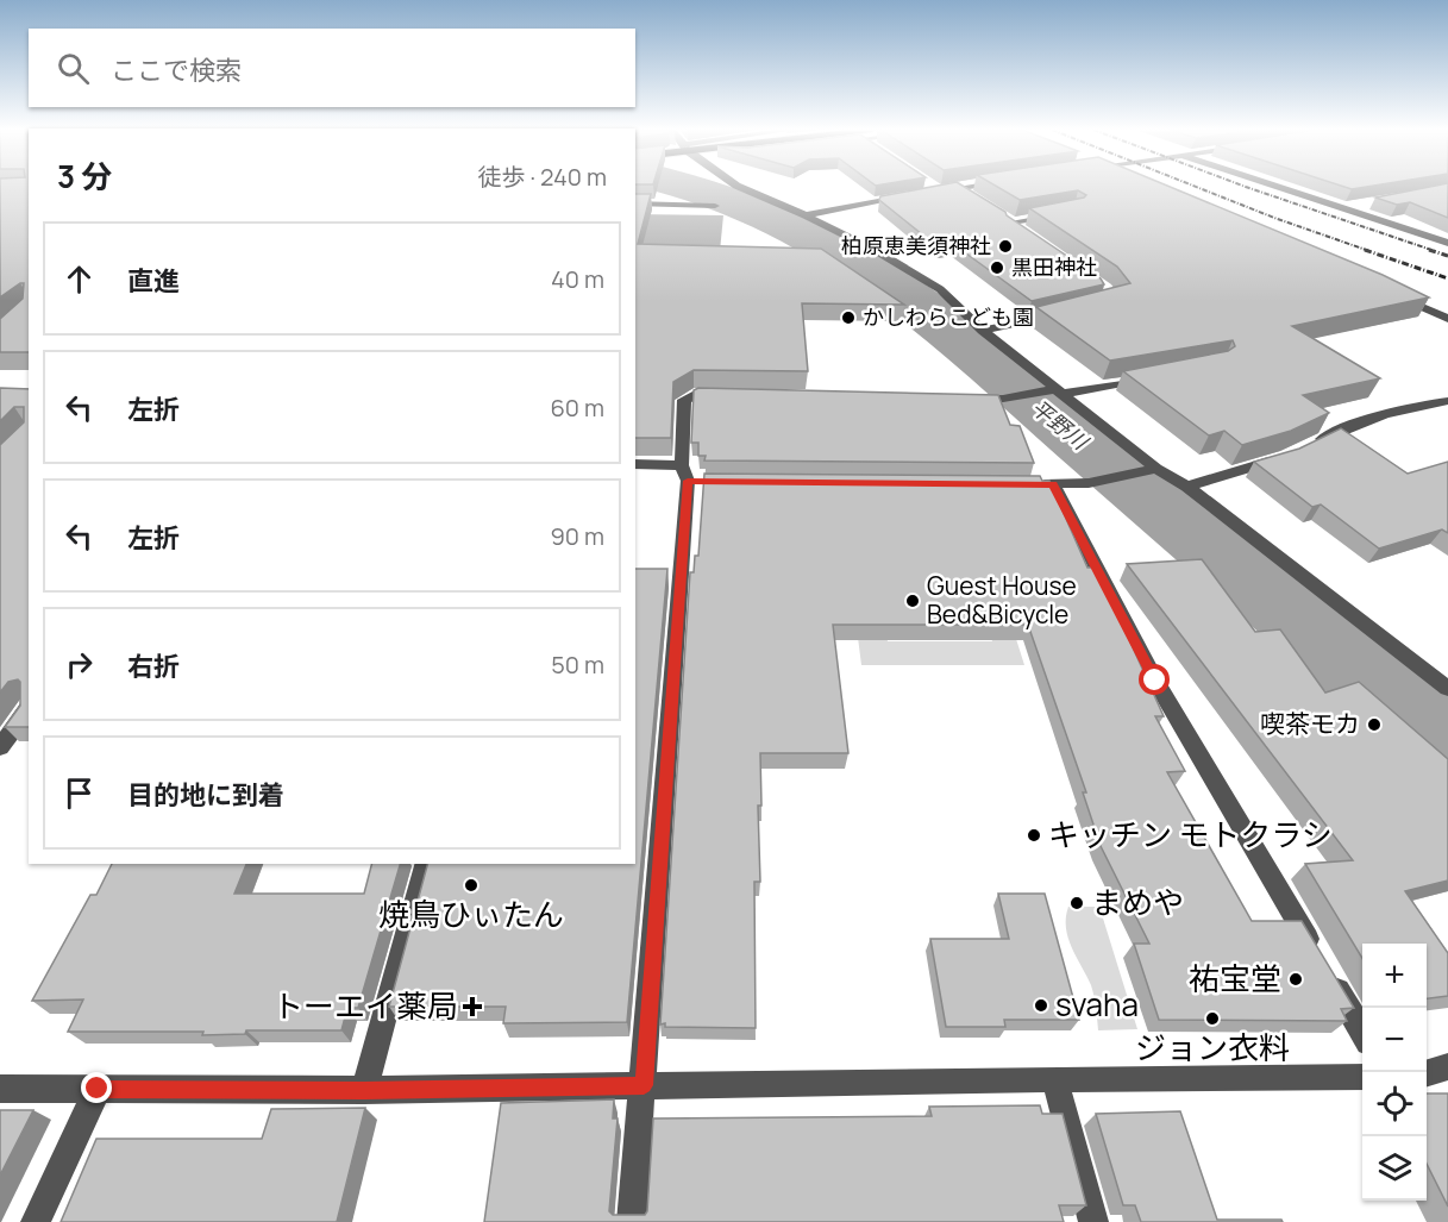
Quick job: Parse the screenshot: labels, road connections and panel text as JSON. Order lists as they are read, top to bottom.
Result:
{
  "water": ["平野川"],
  "places": {
    "other": [
      "柏原恵美須神社",
      "黒田神社",
      "かしわらこども園",
      "Guest House Bed&Bicycle",
      "喫茶モカ",
      "キッチン モトクラシ",
      "焼鳥ひぃたん",
      "まめや",
      "祐宝堂",
      "svaha",
      "ジョン衣料"
    ],
    "health": ["トーエイ薬局"]
  },
  "page": {
    "search": "ここで検索",
    "heading": ["3 分", "徒歩 · 240 m"],
    "list": [
      ["直進", "40 m"],
      ["左折", "60 m"],
      ["左折", "90 m"],
      ["右折", "50 m"],
      "目的地に到着"
    ],
    "map_buttons": ["+", "−"]
  }
}
